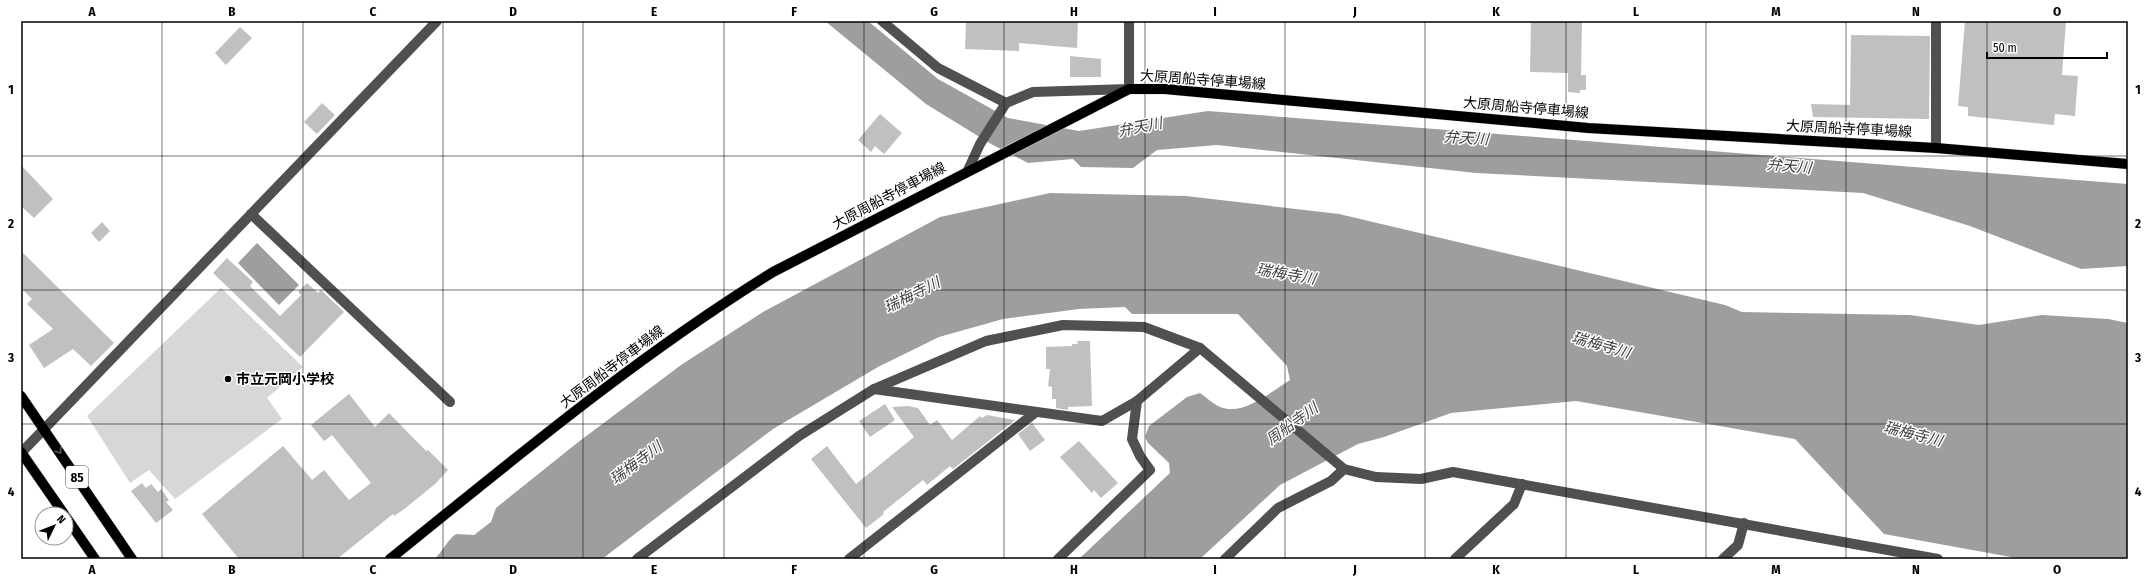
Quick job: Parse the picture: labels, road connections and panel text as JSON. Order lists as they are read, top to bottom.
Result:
{
  "streets": {
    "main road": ["大原周船寺停車場線", "85"]
  },
  "water": ["弁天川", "瑞梅寺川", "周船寺川"],
  "places": ["市立元岡小学校"],
  "scale_bar": "50 m",
  "north": "top right",
  "grid": {
    "columns": [
      "A",
      "B",
      "C",
      "D",
      "E",
      "F",
      "G",
      "H",
      "I",
      "J",
      "K",
      "L",
      "M",
      "N",
      "O"
    ],
    "rows": [
      "1",
      "2",
      "3",
      "4"
    ]
  }
}
